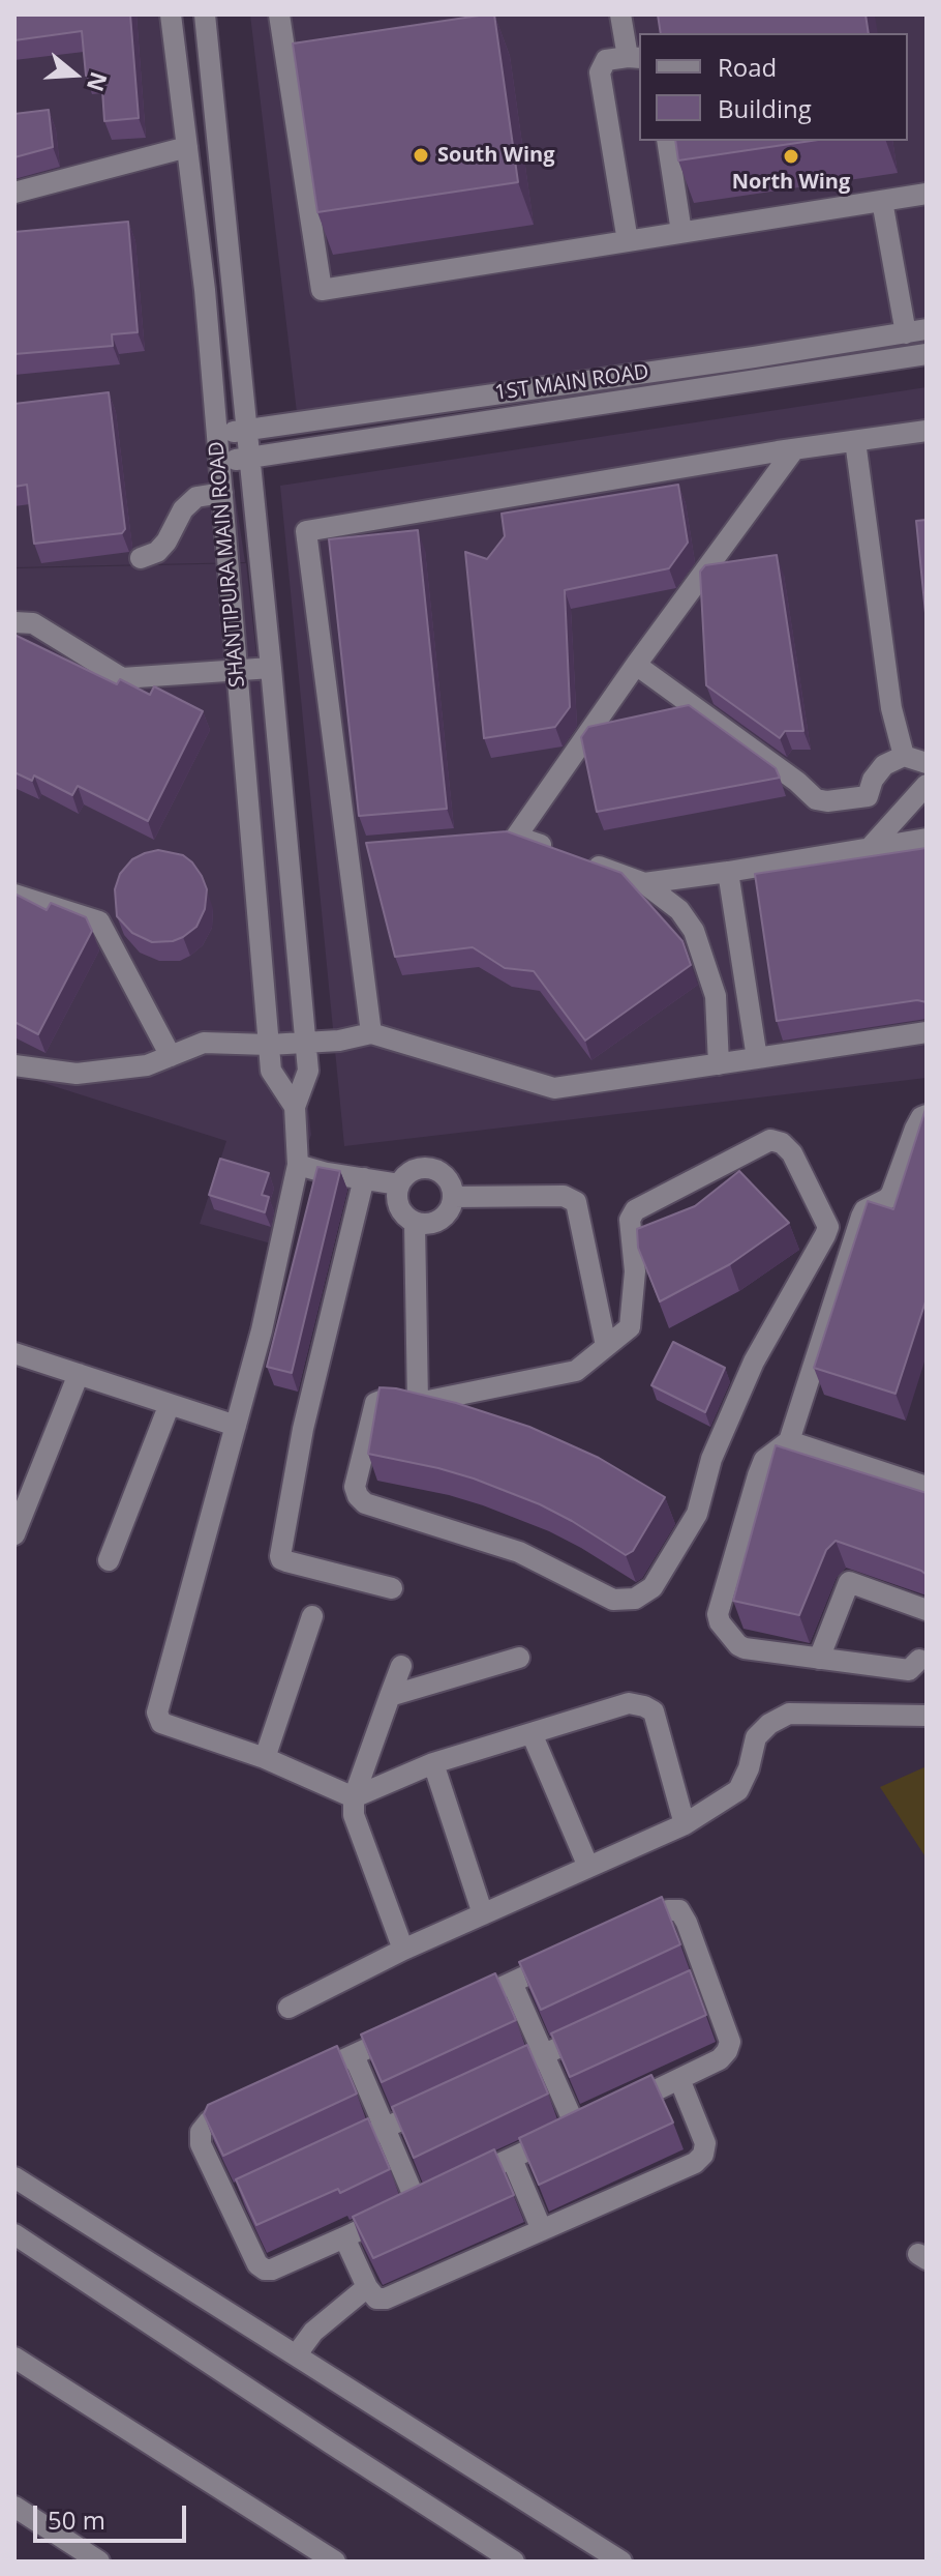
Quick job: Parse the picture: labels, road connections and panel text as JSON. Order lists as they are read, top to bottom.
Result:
{
  "streets": {
    "street": ["1ST MAIN ROAD", "SHANTIPURA MAIN ROAD"]
  },
  "crossings": [
    ["1ST MAIN ROAD", "SHANTIPURA MAIN ROAD"]
  ],
  "places": ["South Wing", "North Wing"],
  "legend": ["Road", "Building"],
  "scale_bar": "50 m",
  "north": "right"
}
